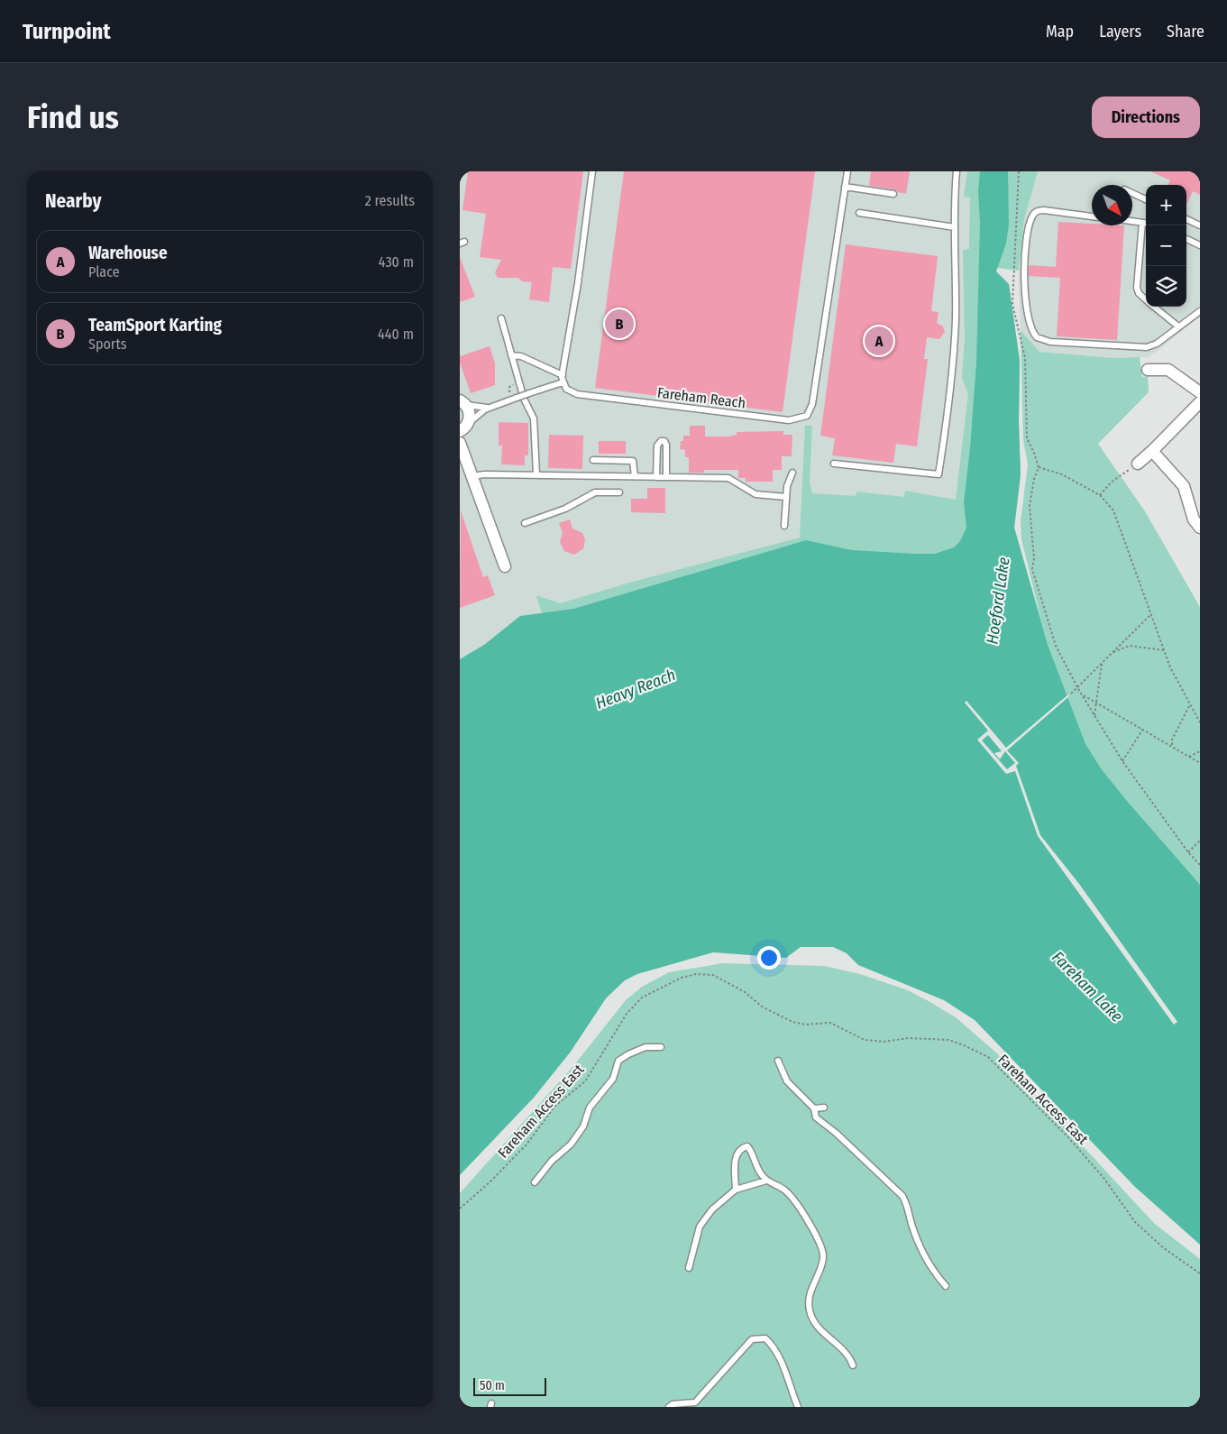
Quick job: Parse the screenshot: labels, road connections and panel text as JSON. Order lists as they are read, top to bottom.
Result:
{
  "streets": {
    "lane": ["Fareham Reach"],
    "path": ["Fareham Access East"]
  },
  "water": ["Hoeford Lake", "Heavy Reach", "Fareham Lake"],
  "scale_bar": "50 m",
  "north": "bottom right",
  "page": {
    "header": "Turnpoint",
    "nav": ["Map", "Layers", "Share"],
    "buttons": "Directions",
    "title": "Find us",
    "heading": ["Nearby", "2 results"],
    "map_buttons": ["+", "−"],
    "list": [
      {
        "mark": "A",
        "name": "Warehouse",
        "note": "Place",
        "value": "430 m"
      },
      {
        "mark": "B",
        "name": "TeamSport Karting",
        "note": "Sports",
        "value": "440 m"
      }
    ],
    "pins": ["B", "A"],
    "scale": "50 m"
  }
}
